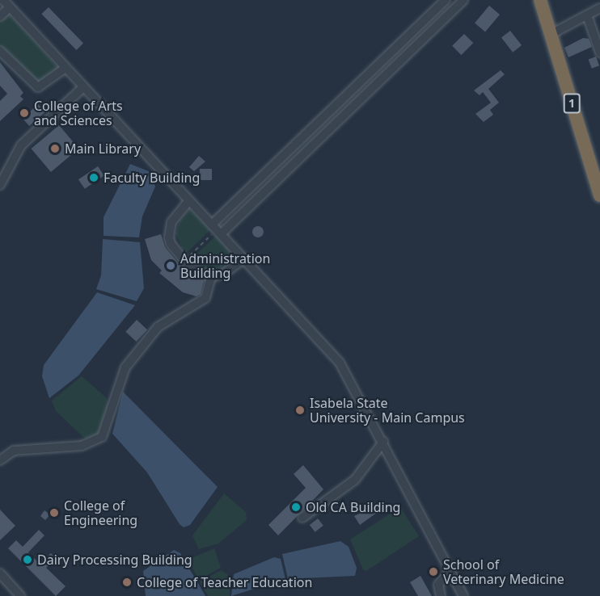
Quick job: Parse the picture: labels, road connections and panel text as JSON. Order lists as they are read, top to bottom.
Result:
{
  "streets": {
    "highway": ["1"]
  },
  "places": [
    "College of Arts and Sciences",
    "Main Library",
    "Faculty Building",
    "Administration Building",
    "Isabela State University - Main Campus",
    "Old CA Building",
    "College of Engineering",
    "Dairy Processing Building",
    "School of Veterinary Medicine",
    "College of Teacher Education"
  ]
}
